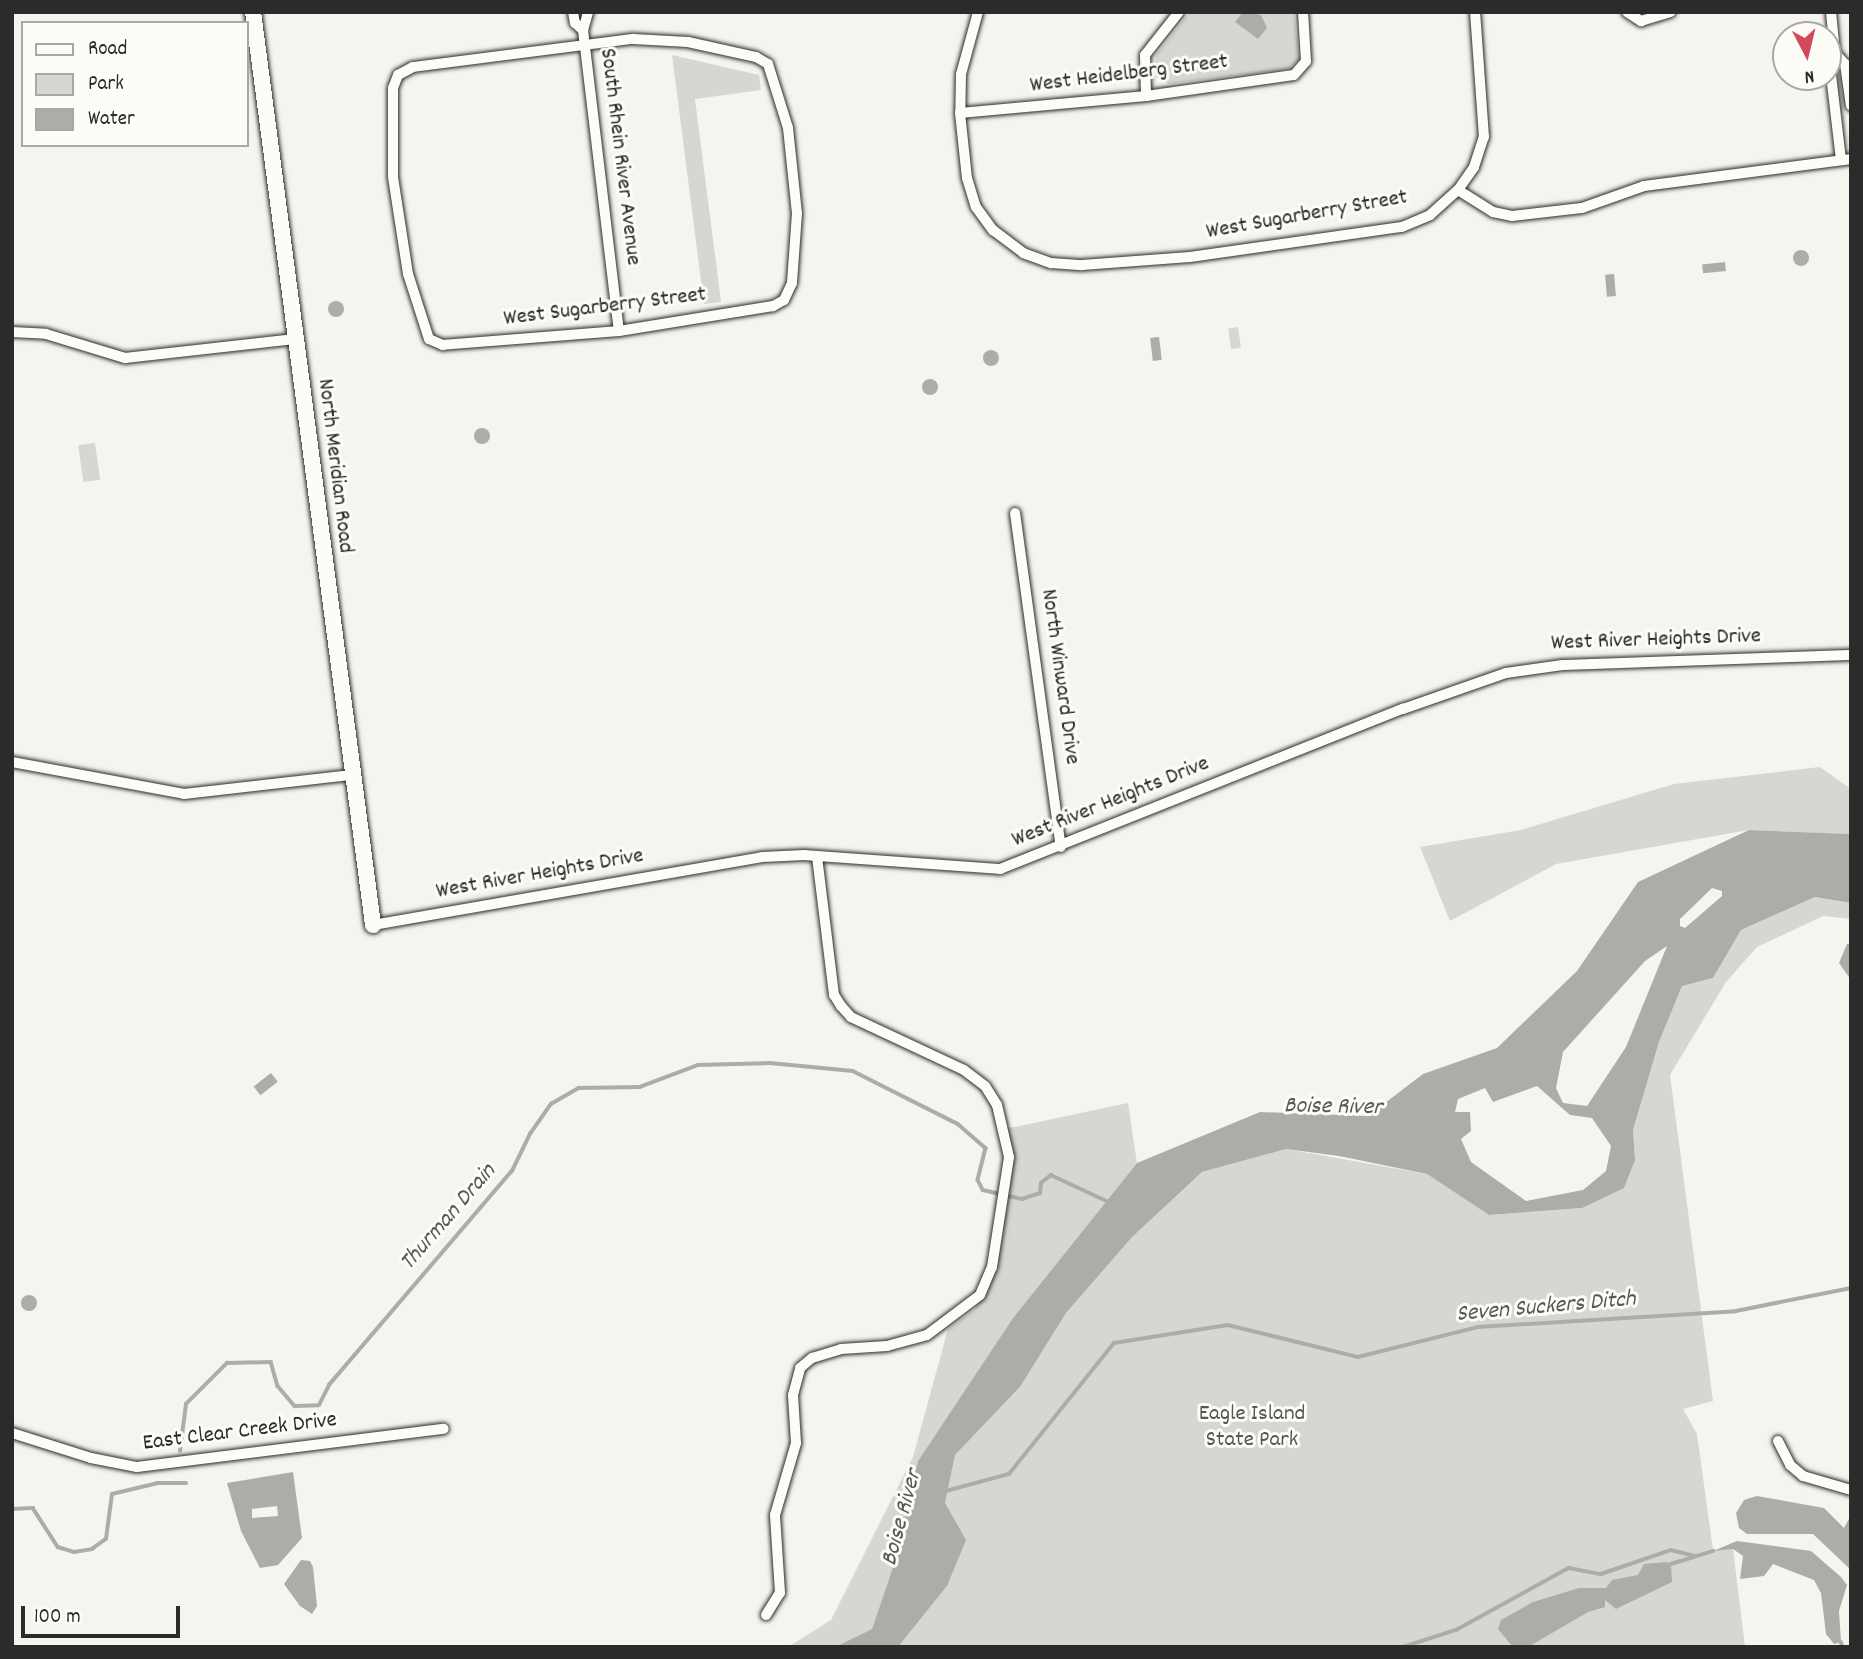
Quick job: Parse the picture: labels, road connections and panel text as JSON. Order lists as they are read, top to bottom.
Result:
{
  "streets": {
    "street": [
      "West Heidelberg Street",
      "South Rhein River Avenue",
      "West Sugarberry Street",
      "North Meridian Road",
      "West River Heights Drive",
      "North Winward Drive",
      "East Clear Creek Drive"
    ]
  },
  "crossings": [
    ["West Heidelberg Street", "West Sugarberry Street"],
    ["South Rhein River Avenue", "West Sugarberry Street"],
    ["North Meridian Road", "West River Heights Drive"],
    ["West River Heights Drive", "North Winward Drive"]
  ],
  "water": ["Boise River", "Thurman Drain", "Seven Suckers Ditch"],
  "parks": ["Eagle Island State Park"],
  "legend": ["Road", "Park", "Water"],
  "scale_bar": "100 m",
  "north": "bottom"
}
